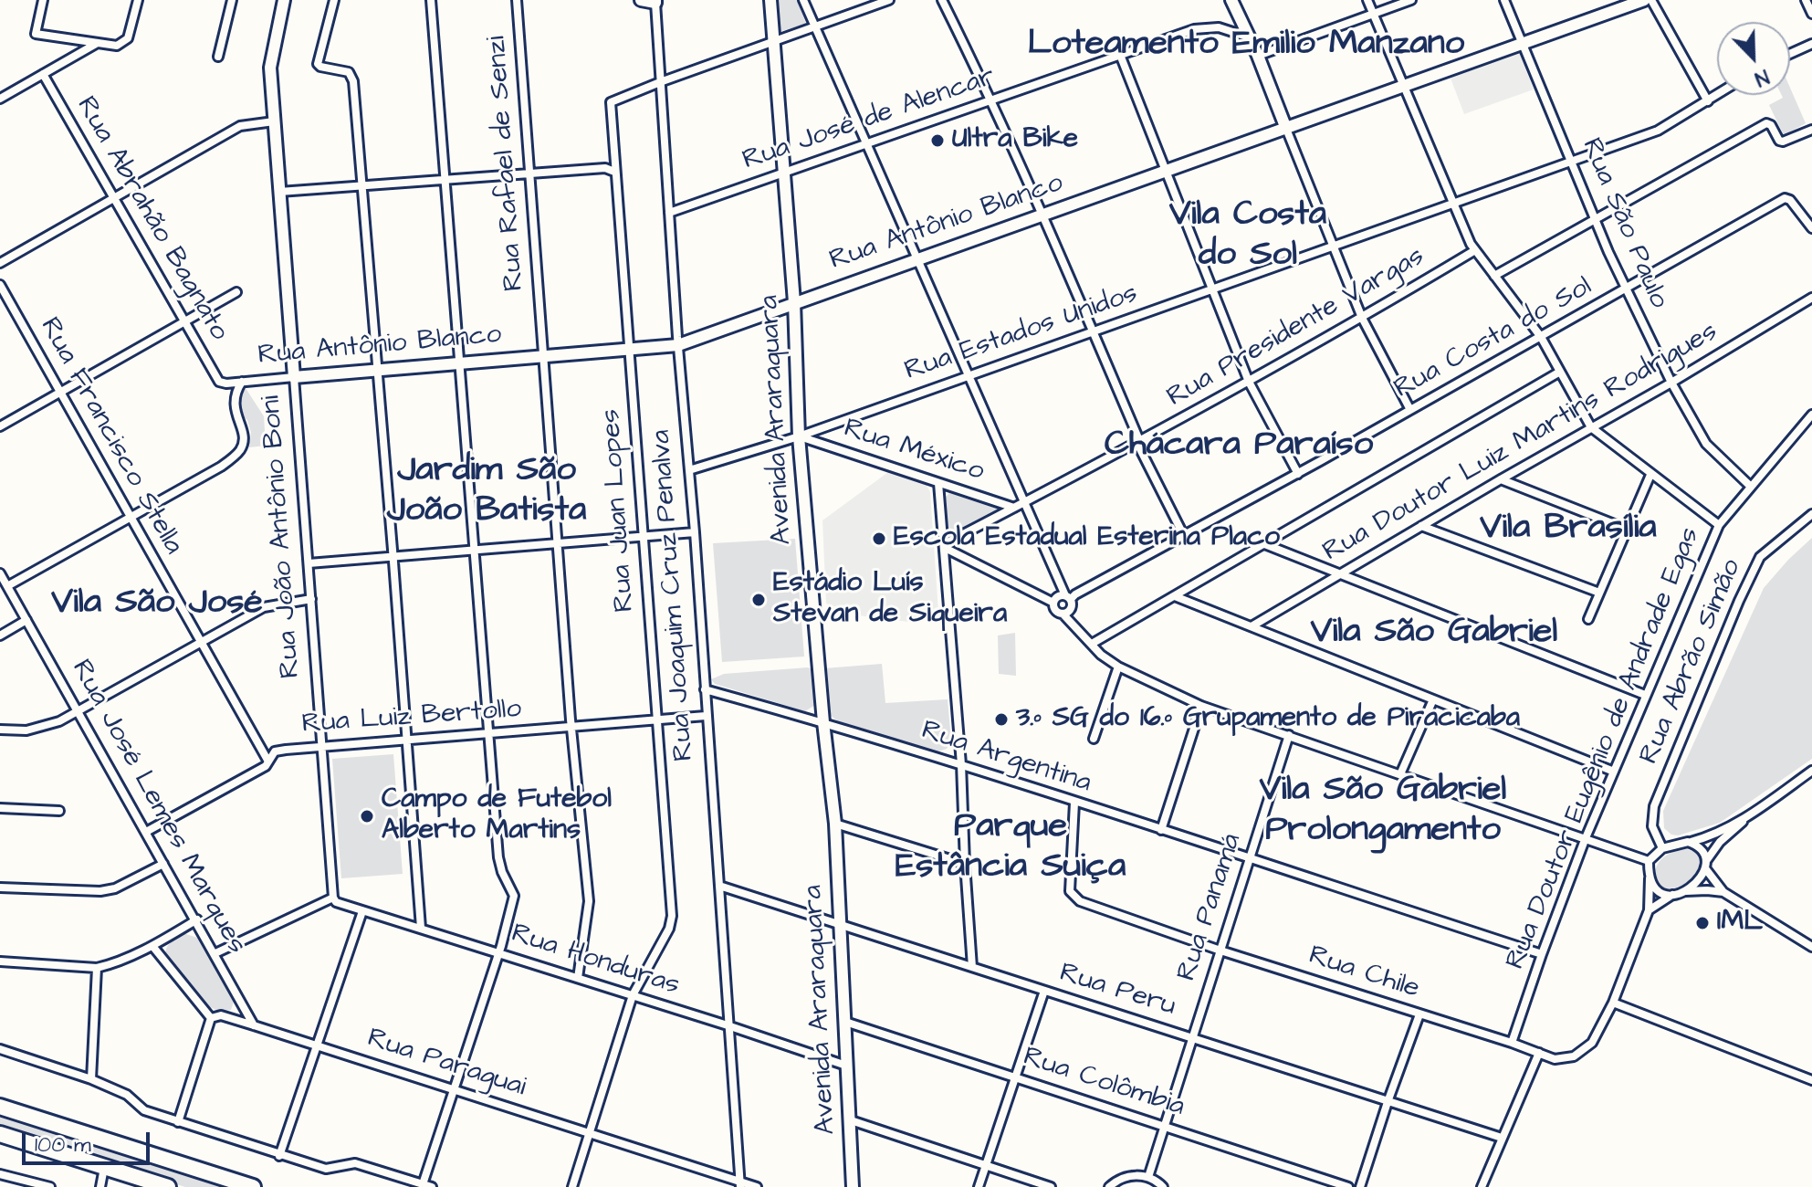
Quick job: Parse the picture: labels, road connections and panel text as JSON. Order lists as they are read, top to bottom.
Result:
{
  "streets": {
    "street": [
      "Rua José de Alencar",
      "Rua Rafael de Senzi",
      "Rua Abrahão Bagnato",
      "Rua Antônio Blanco",
      "Rua São Paulo",
      "Rua Presidente Vargas",
      "Rua Estados Unidos",
      "Rua Costa do Sol",
      "Avenida Araraquara",
      "Rua Francisco Stella",
      "Rua Doutor Luiz Martins Rodrigues",
      "Rua México",
      "Rua Juan Lopes",
      "Rua João Antônio Boni",
      "Rua Joaquim Cruz Penalva",
      "Rua Abrão Simão",
      "Rua Luiz Bertollo",
      "Rua Doutor Eugênio de Andrade Egas",
      "Rua Argentina",
      "Rua José Lemes Marques",
      "Rua Panamá",
      "Rua Honduras",
      "Rua Chile",
      "Rua Peru",
      "Rua Paraguai",
      "Rua Colômbia"
    ]
  },
  "crossings": [
    ["Rua José de Alencar", "Avenida Araraquara"],
    ["Rua José de Alencar", "Rua Joaquim Cruz Penalva"],
    ["Rua Rafael de Senzi", "Rua Antônio Blanco"],
    ["Rua Rafael de Senzi", "Rua Luiz Bertollo"],
    ["Rua Rafael de Senzi", "Rua Honduras"],
    ["Rua Abrahão Bagnato", "Rua Antônio Blanco"],
    ["Rua Antônio Blanco", "Rua São Paulo"],
    ["Rua Antônio Blanco", "Avenida Araraquara"],
    ["Rua Antônio Blanco", "Rua Juan Lopes"],
    ["Rua Antônio Blanco", "Rua João Antônio Boni"],
    ["Rua Antônio Blanco", "Rua Joaquim Cruz Penalva"],
    ["Rua São Paulo", "Rua Estados Unidos"],
    ["Rua São Paulo", "Rua Costa do Sol"],
    ["Rua São Paulo", "Rua Doutor Luiz Martins Rodrigues"],
    ["Rua São Paulo", "Rua Doutor Eugênio de Andrade Egas"],
    ["Rua Presidente Vargas", "Rua México"],
    ["Rua Estados Unidos", "Avenida Araraquara"],
    ["Rua Estados Unidos", "Rua México"],
    ["Rua Estados Unidos", "Rua Joaquim Cruz Penalva"],
    ["Avenida Araraquara", "Rua México"],
    ["Avenida Araraquara", "Rua Argentina"],
    ["Avenida Araraquara", "Rua Honduras"],
    ["Avenida Araraquara", "Rua Peru"],
    ["Avenida Araraquara", "Rua Colômbia"],
    ["Rua Francisco Stella", "Rua Luiz Bertollo"],
    ["Rua Juan Lopes", "Rua Joaquim Cruz Penalva"],
    ["Rua Juan Lopes", "Rua Luiz Bertollo"],
    ["Rua Juan Lopes", "Rua Honduras"],
    ["Rua João Antônio Boni", "Rua Luiz Bertollo"],
    ["Rua João Antônio Boni", "Rua Honduras"],
    ["Rua Joaquim Cruz Penalva", "Rua Luiz Bertollo"],
    ["Rua Joaquim Cruz Penalva", "Rua Argentina"],
    ["Rua Joaquim Cruz Penalva", "Rua Honduras"],
    ["Rua Joaquim Cruz Penalva", "Rua Peru"],
    ["Rua Joaquim Cruz Penalva", "Rua Paraguai"],
    ["Rua Abrão Simão", "Rua Chile"],
    ["Rua Luiz Bertollo", "Rua José Lemes Marques"],
    ["Rua Doutor Eugênio de Andrade Egas", "Rua Argentina"],
    ["Rua Doutor Eugênio de Andrade Egas", "Rua Chile"],
    ["Rua Argentina", "Rua Panamá"],
    ["Rua Argentina", "Rua Chile"],
    ["Rua José Lemes Marques", "Rua Paraguai"],
    ["Rua Panamá", "Rua Chile"],
    ["Rua Panamá", "Rua Peru"],
    ["Rua Panamá", "Rua Colômbia"]
  ],
  "districts": [
    "Loteamento Emilio Manzano",
    "Vila Costa do Sol",
    "Chácara Paraíso",
    "Jardim São João Batista",
    "Vila Brasília",
    "Vila São José",
    "Vila São Gabriel",
    "Vila São Gabriel Prolongamento",
    "Parque Estância Suiça"
  ],
  "places": [
    "Ultra Bike",
    "Escola Estadual Esterina Placo",
    "Estádio Luís Stevan de Siqueira",
    "3.º SG do 16.º Grupamento de Piracicaba",
    "Campo de Futebol Alberto Martins",
    "IML"
  ],
  "scale_bar": "100 m",
  "north": "bottom right"
}
